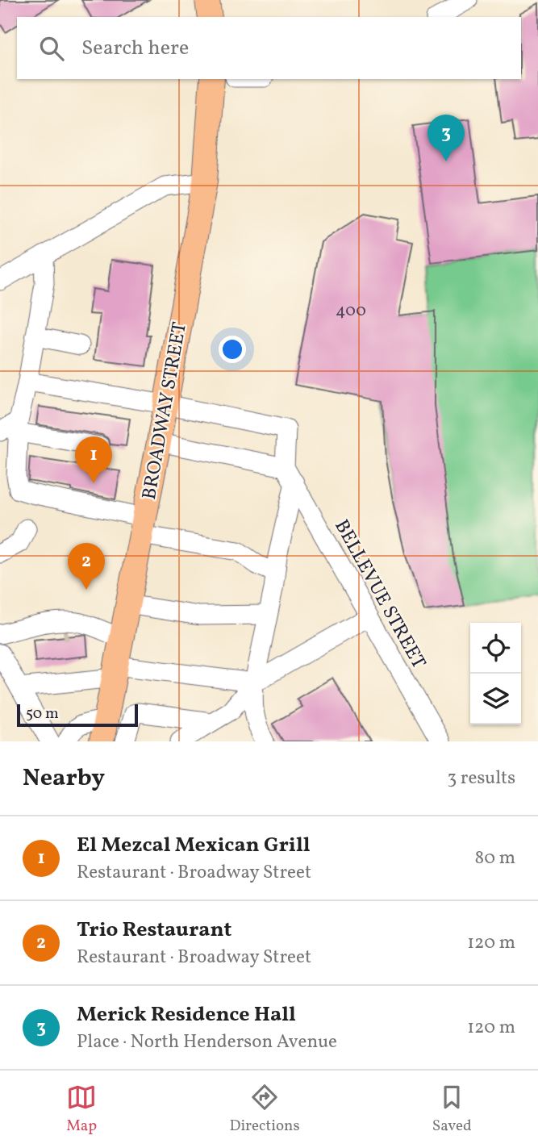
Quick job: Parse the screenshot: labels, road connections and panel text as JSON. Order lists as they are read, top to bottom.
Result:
{
  "streets": {
    "main road": ["BROADWAY STREET"],
    "street": ["BELLEVUE STREET"]
  },
  "house_numbers": ["400"],
  "scale_bar": "50 m",
  "page": {
    "search": "Search here",
    "pins": ["3", "1", "2"],
    "scale": "50 m",
    "heading": ["Nearby", "3 results"],
    "list": [
      {
        "mark": "1",
        "name": "El Mezcal Mexican Grill",
        "note": "Restaurant · Broadway Street",
        "value": "80 m"
      },
      {
        "mark": "2",
        "name": "Trio Restaurant",
        "note": "Restaurant · Broadway Street",
        "value": "120 m"
      },
      {
        "mark": "3",
        "name": "Merick Residence Hall",
        "note": "Place · North Henderson Avenue",
        "value": "120 m"
      }
    ],
    "nav": ["Map", "Directions", "Saved"]
  }
}
